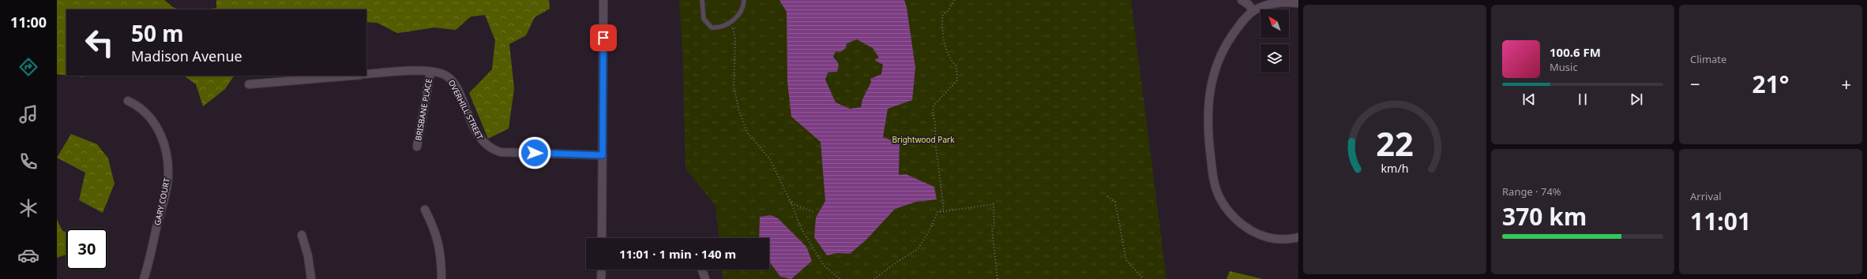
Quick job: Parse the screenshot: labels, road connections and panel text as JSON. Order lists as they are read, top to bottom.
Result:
{
  "streets": {
    "street": ["BRISBANE PLACE", "OVERHILL STREET", "GARY COURT"]
  },
  "crossings": [
    ["BRISBANE PLACE", "OVERHILL STREET"]
  ],
  "parks": ["Brightwood Park"],
  "north": "top left",
  "page": {
    "tabs": "11:00",
    "tile": [
      "Climate",
      ["Range · 74%", "370 km"],
      ["Arrival", "11:01"]
    ],
    "turn": ["50 m", "Madison Avenue"],
    "song": ["100.6 FM", "Music"],
    "heat": ["−", "21°", "+"],
    "limit": "30",
    "trip": "11:01 · 1 min · 140 m",
    "gauge": ["22", "km/h"]
  }
}
